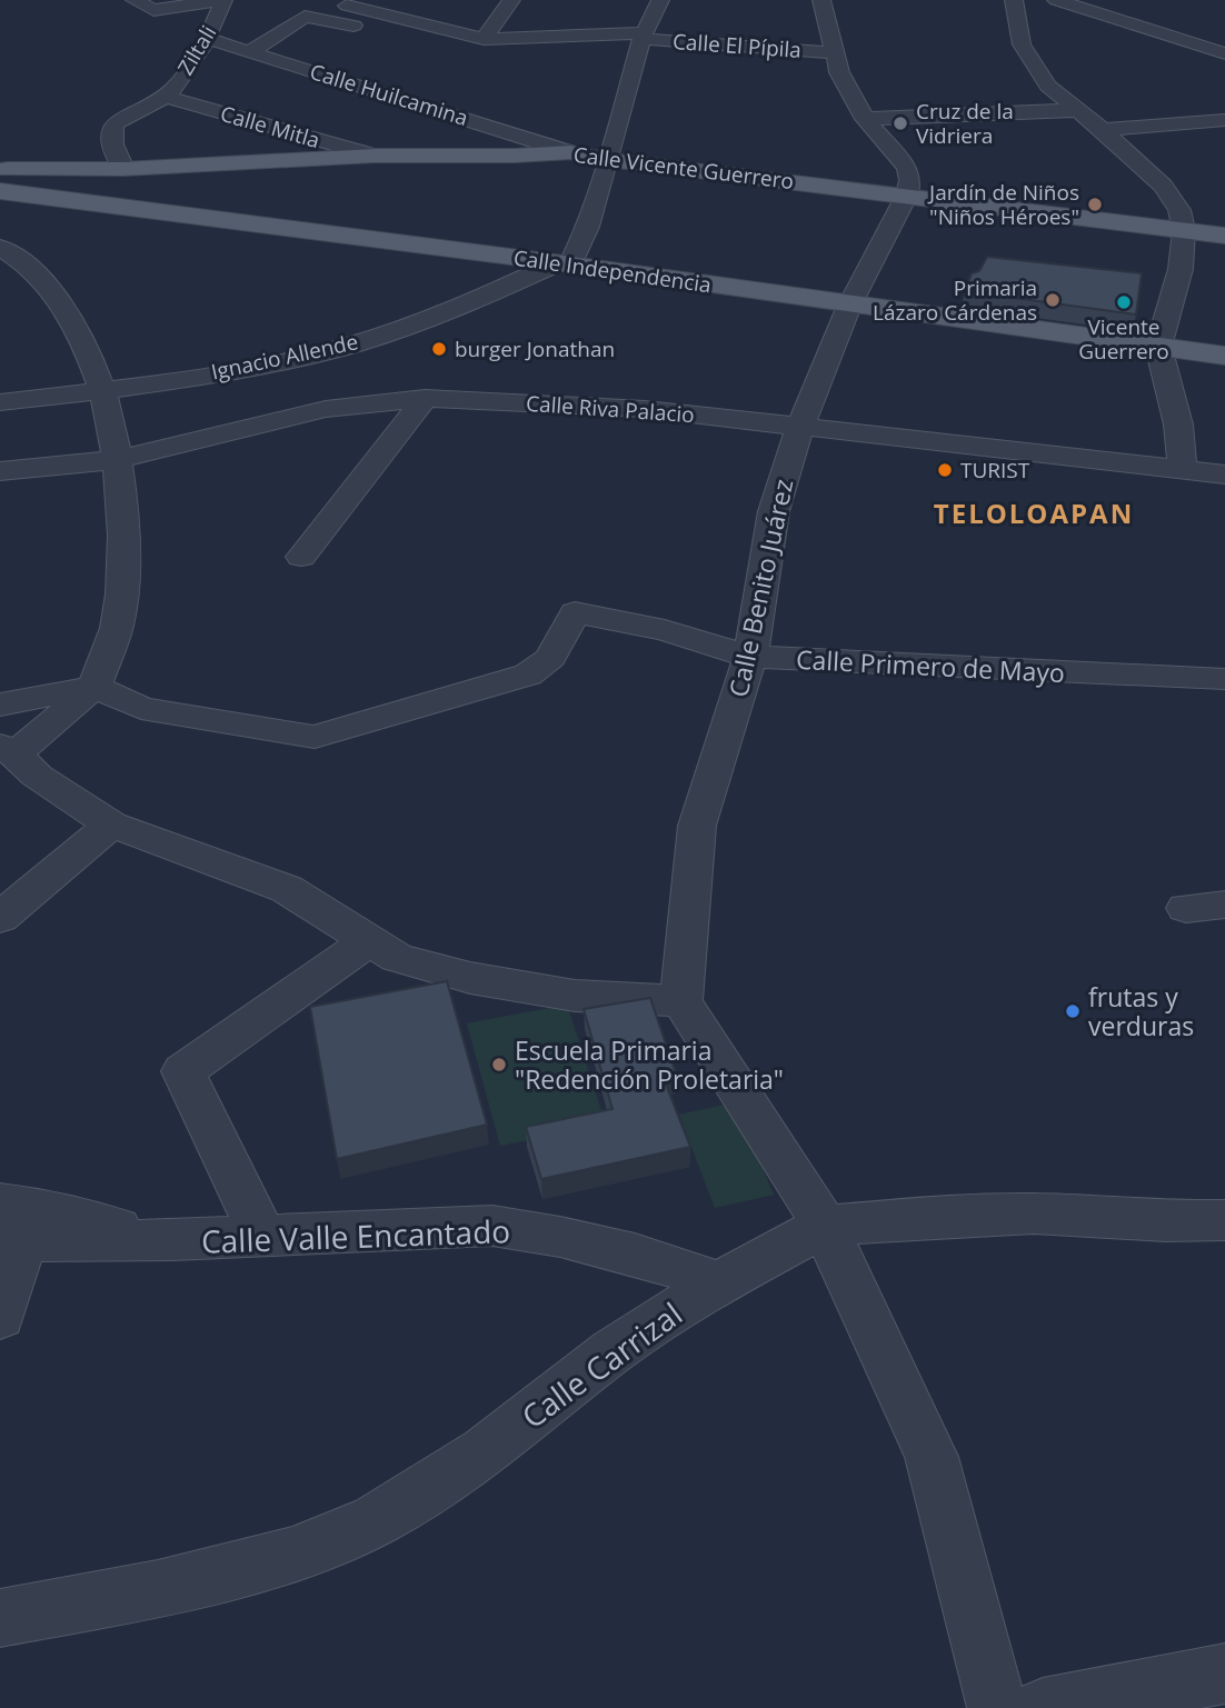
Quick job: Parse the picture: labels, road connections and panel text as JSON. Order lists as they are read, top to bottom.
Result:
{
  "streets": {
    "main road": ["Calle Vicente Guerrero", "Calle Independencia"],
    "street": [
      "Calle El Pípila",
      "Ziltali",
      "Calle Huilcamina",
      "Calle Mitla",
      "Ignacio Allende",
      "Calle Riva Palacio",
      "Calle Benito Juárez",
      "Calle Primero de Mayo",
      "Calle Valle Encantado",
      "Calle Carrizal"
    ]
  },
  "crossings": [
    ["Ziltali", "Calle Huilcamina"],
    ["Ziltali", "Calle Mitla"],
    ["Calle Huilcamina", "Calle Vicente Guerrero"],
    ["Calle Mitla", "Calle Vicente Guerrero"],
    ["Calle Vicente Guerrero", "Calle Benito Juárez"],
    ["Calle Independencia", "Ignacio Allende"],
    ["Calle Independencia", "Calle Benito Juárez"],
    ["Calle Riva Palacio", "Calle Benito Juárez"],
    ["Calle Benito Juárez", "Calle Primero de Mayo"],
    ["Calle Valle Encantado", "Calle Carrizal"]
  ],
  "districts": ["TELOLOAPAN"],
  "places": [
    "Cruz de la Vidriera",
    "Jardín de Niños \"Niños Héroes\"",
    "Primaria Lázaro Cárdenas",
    "Vicente Guerrero",
    "burger Jonathan",
    "TURIST",
    "frutas y verduras",
    "Escuela Primaria \"Redención Proletaria\""
  ]
}
